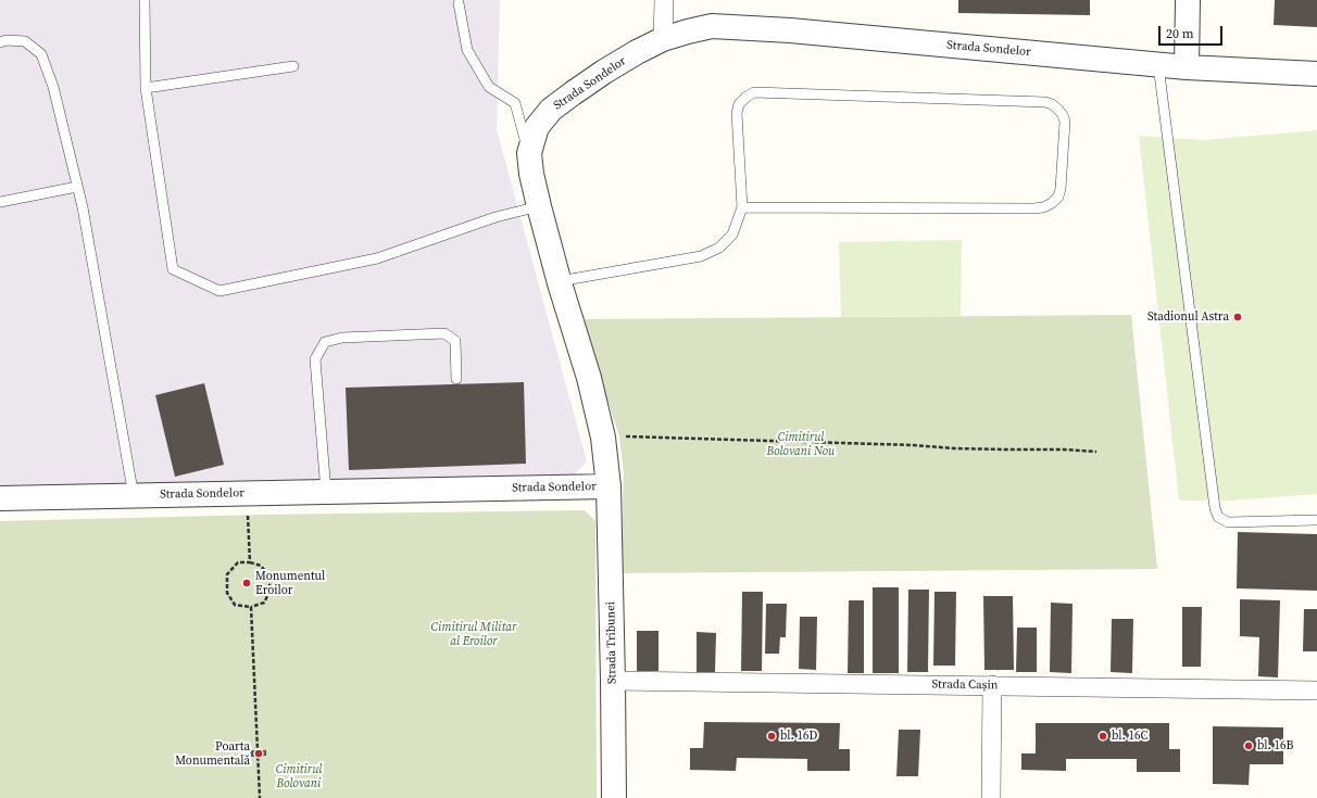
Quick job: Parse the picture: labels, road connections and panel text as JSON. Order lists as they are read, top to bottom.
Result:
{
  "streets": {
    "street": ["Strada Sondelor", "Strada Tribunei", "Strada Cașin"]
  },
  "crossings": [
    ["Strada Sondelor", "Strada Tribunei"],
    ["Strada Tribunei", "Strada Cașin"]
  ],
  "parks": ["Cimitirul Bolovani Nou", "Cimitirul Militar al Eroilor", "Cimitirul Bolovani"],
  "places": [
    "Stadionul Astra",
    "Monumentul Eroilor",
    "bl. 16D",
    "bl. 16C",
    "bl. 16B",
    "Poarta Monumentală"
  ],
  "scale_bar": "20 m"
}
